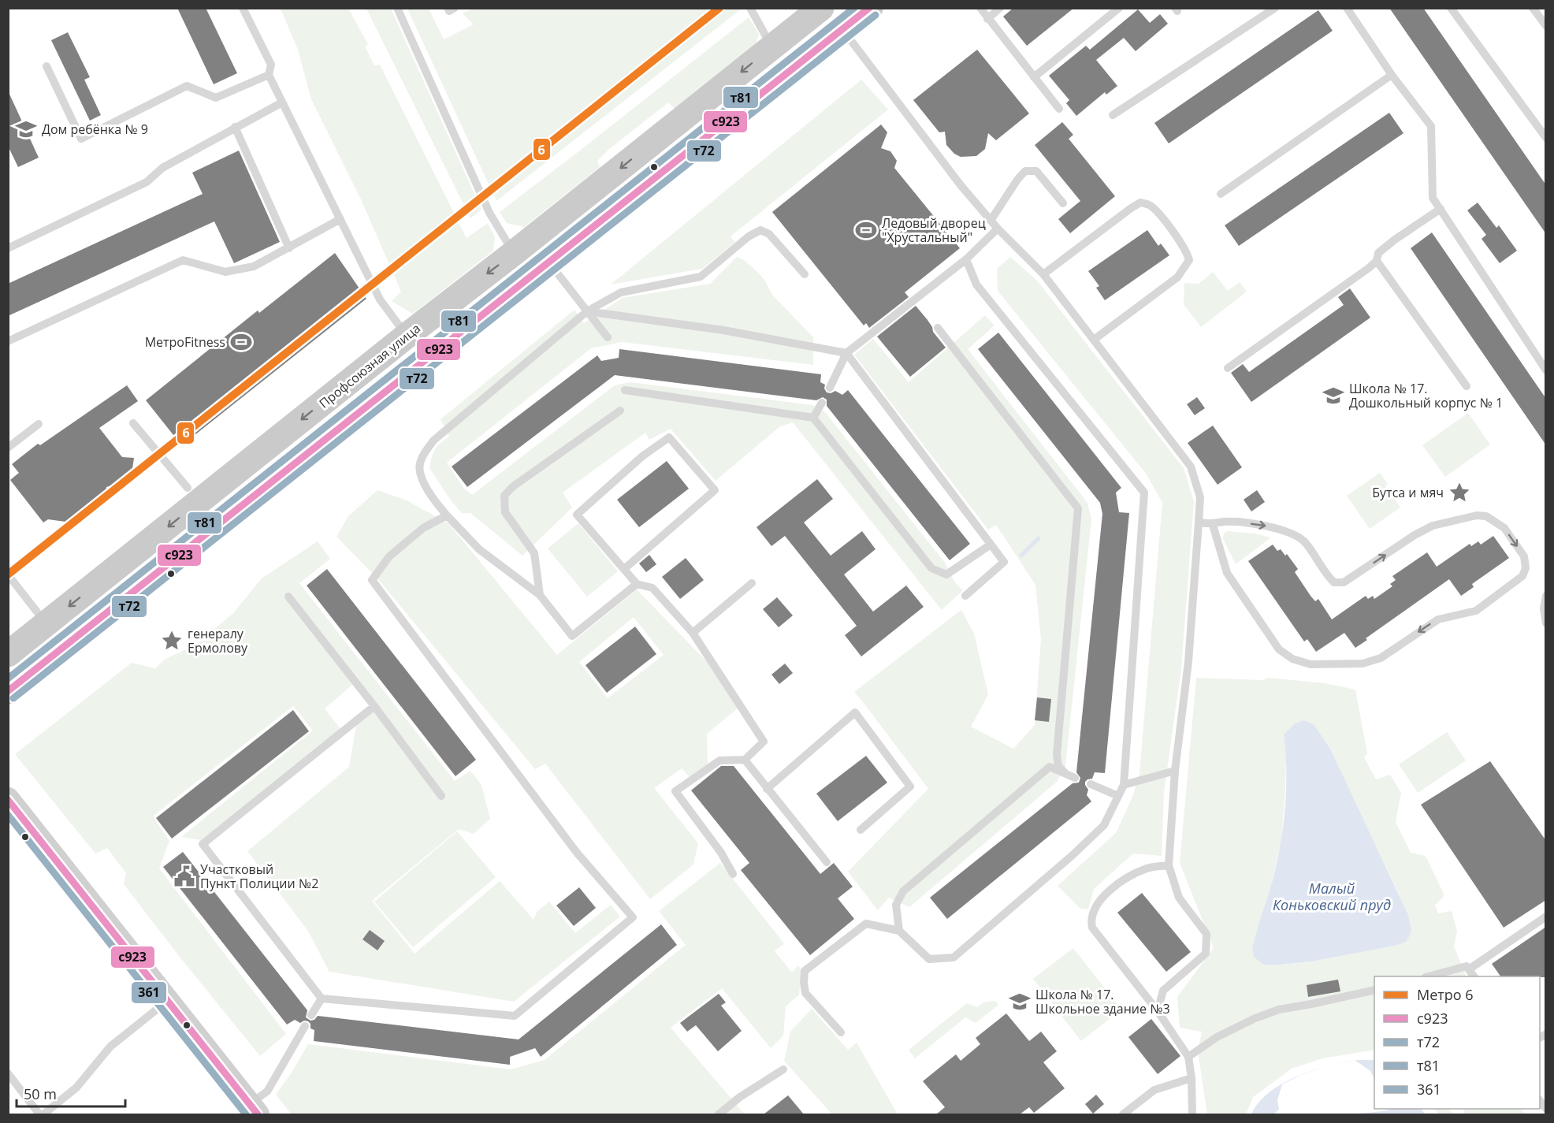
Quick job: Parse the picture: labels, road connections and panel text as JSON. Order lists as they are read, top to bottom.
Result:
{
  "streets": {
    "main road": ["Профсоюзная улица"]
  },
  "water": ["Малый Коньковский пруд"],
  "places": {
    "school or university": ["Дом ребёнка № 9", "Школа № 17. Дошкольный корпус № 1", "Школа № 17. Школьное здание №3"],
    "sports": ["Ледовый дворец \"Хрустальный\"", "МетроFitness"],
    "place": ["Бутса и мяч", "генералу Ермолову"],
    "public building": ["Участковый Пункт Полиции №2"]
  },
  "lines": [
    "metro line 6",
    "transit line с923",
    "transit line т81",
    "transit line т72",
    "transit line 361"
  ],
  "legend": [
    "Метро 6",
    "с923",
    "т72",
    "т81",
    "361"
  ],
  "scale_bar": "50 m"
}
